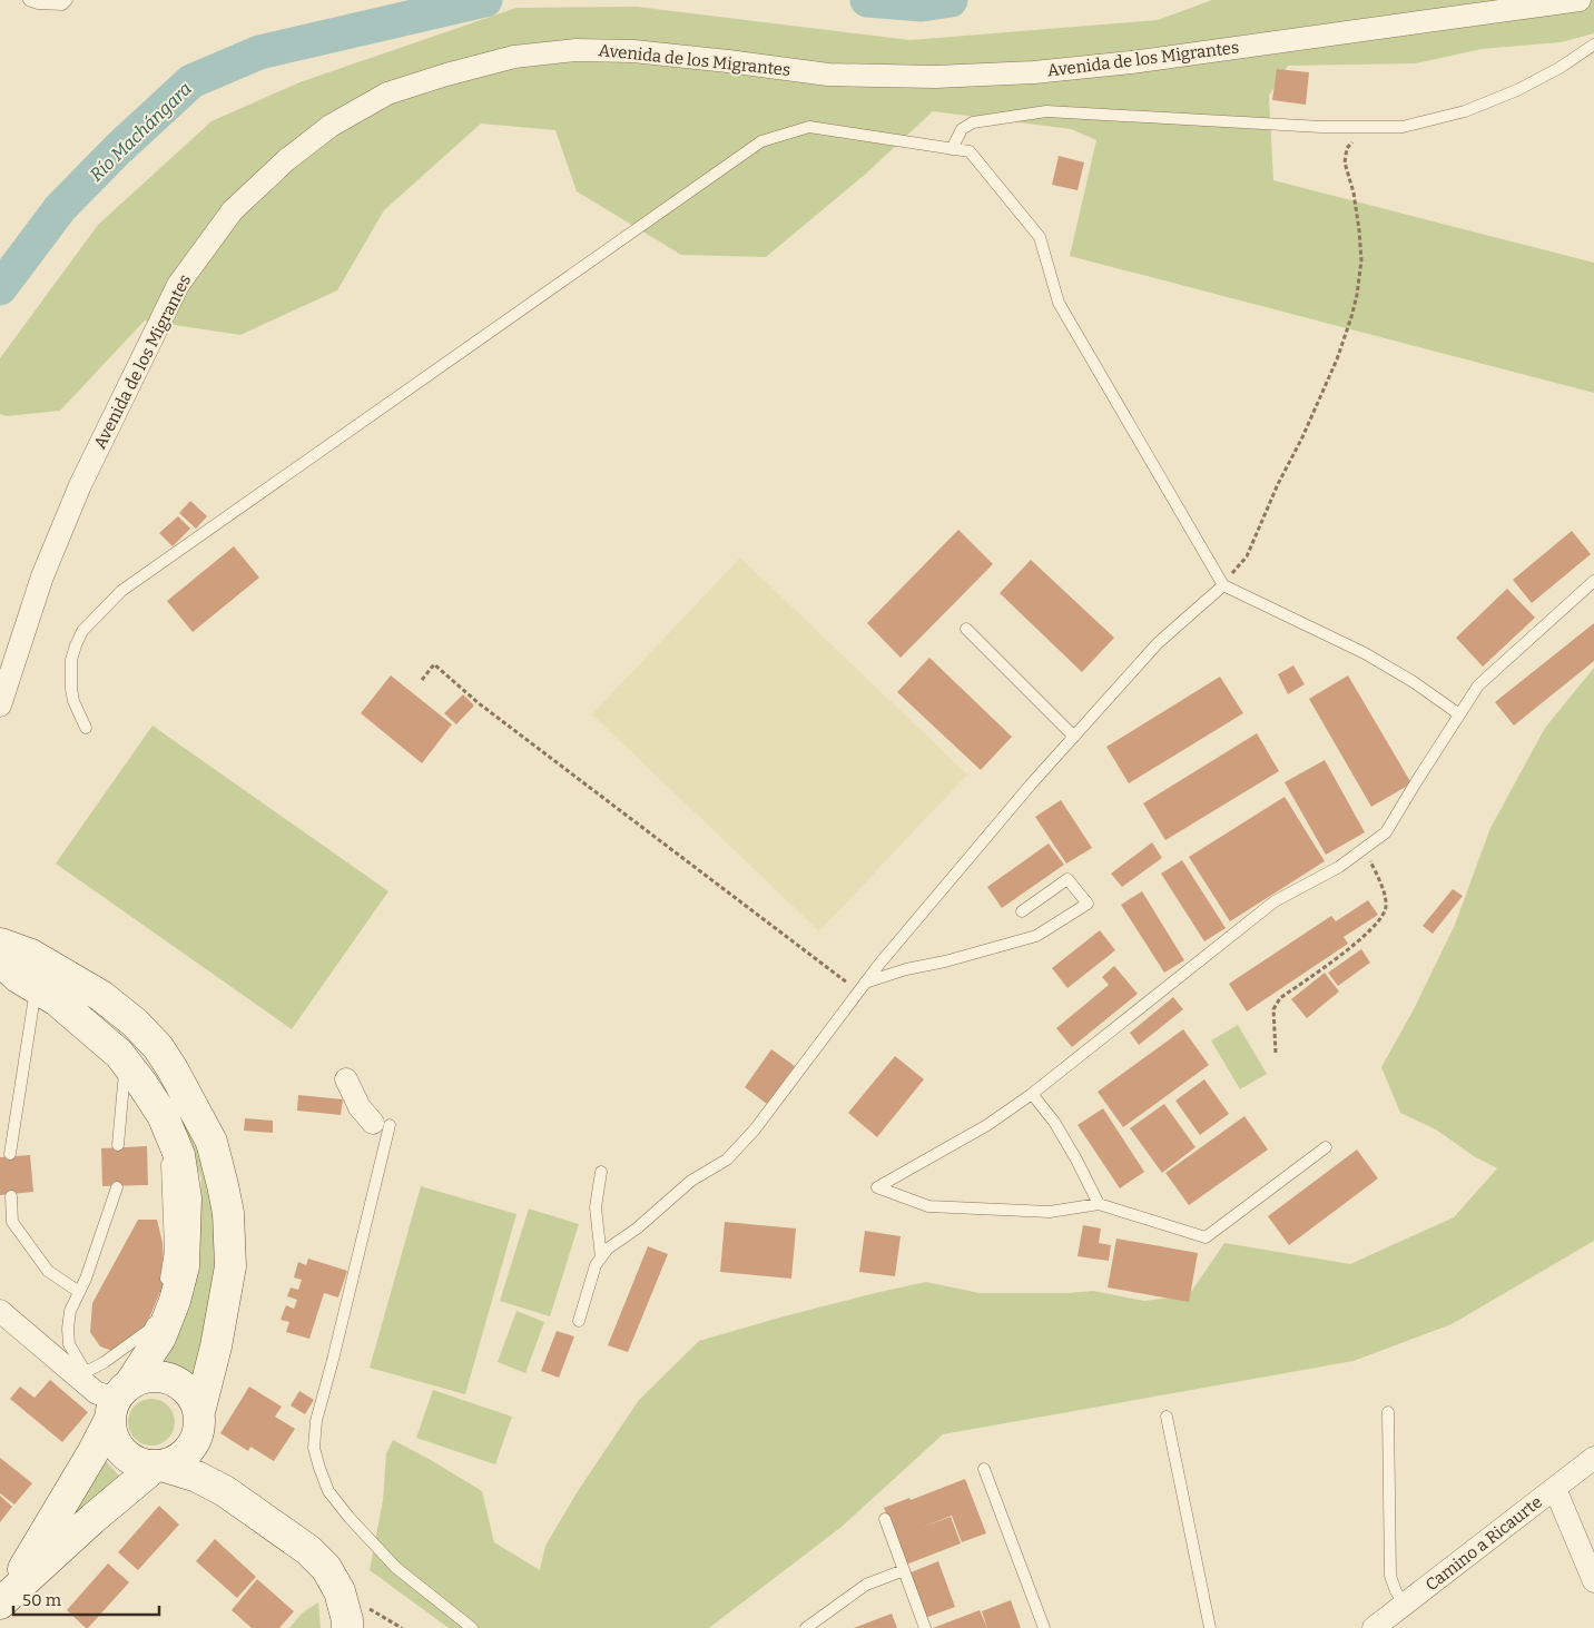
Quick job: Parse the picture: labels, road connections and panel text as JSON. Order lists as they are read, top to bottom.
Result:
{
  "streets": {
    "street": ["Avenida de los Migrantes", "Camino a Ricaurte"]
  },
  "water": ["Río Machángara"],
  "scale_bar": "50 m"
}
